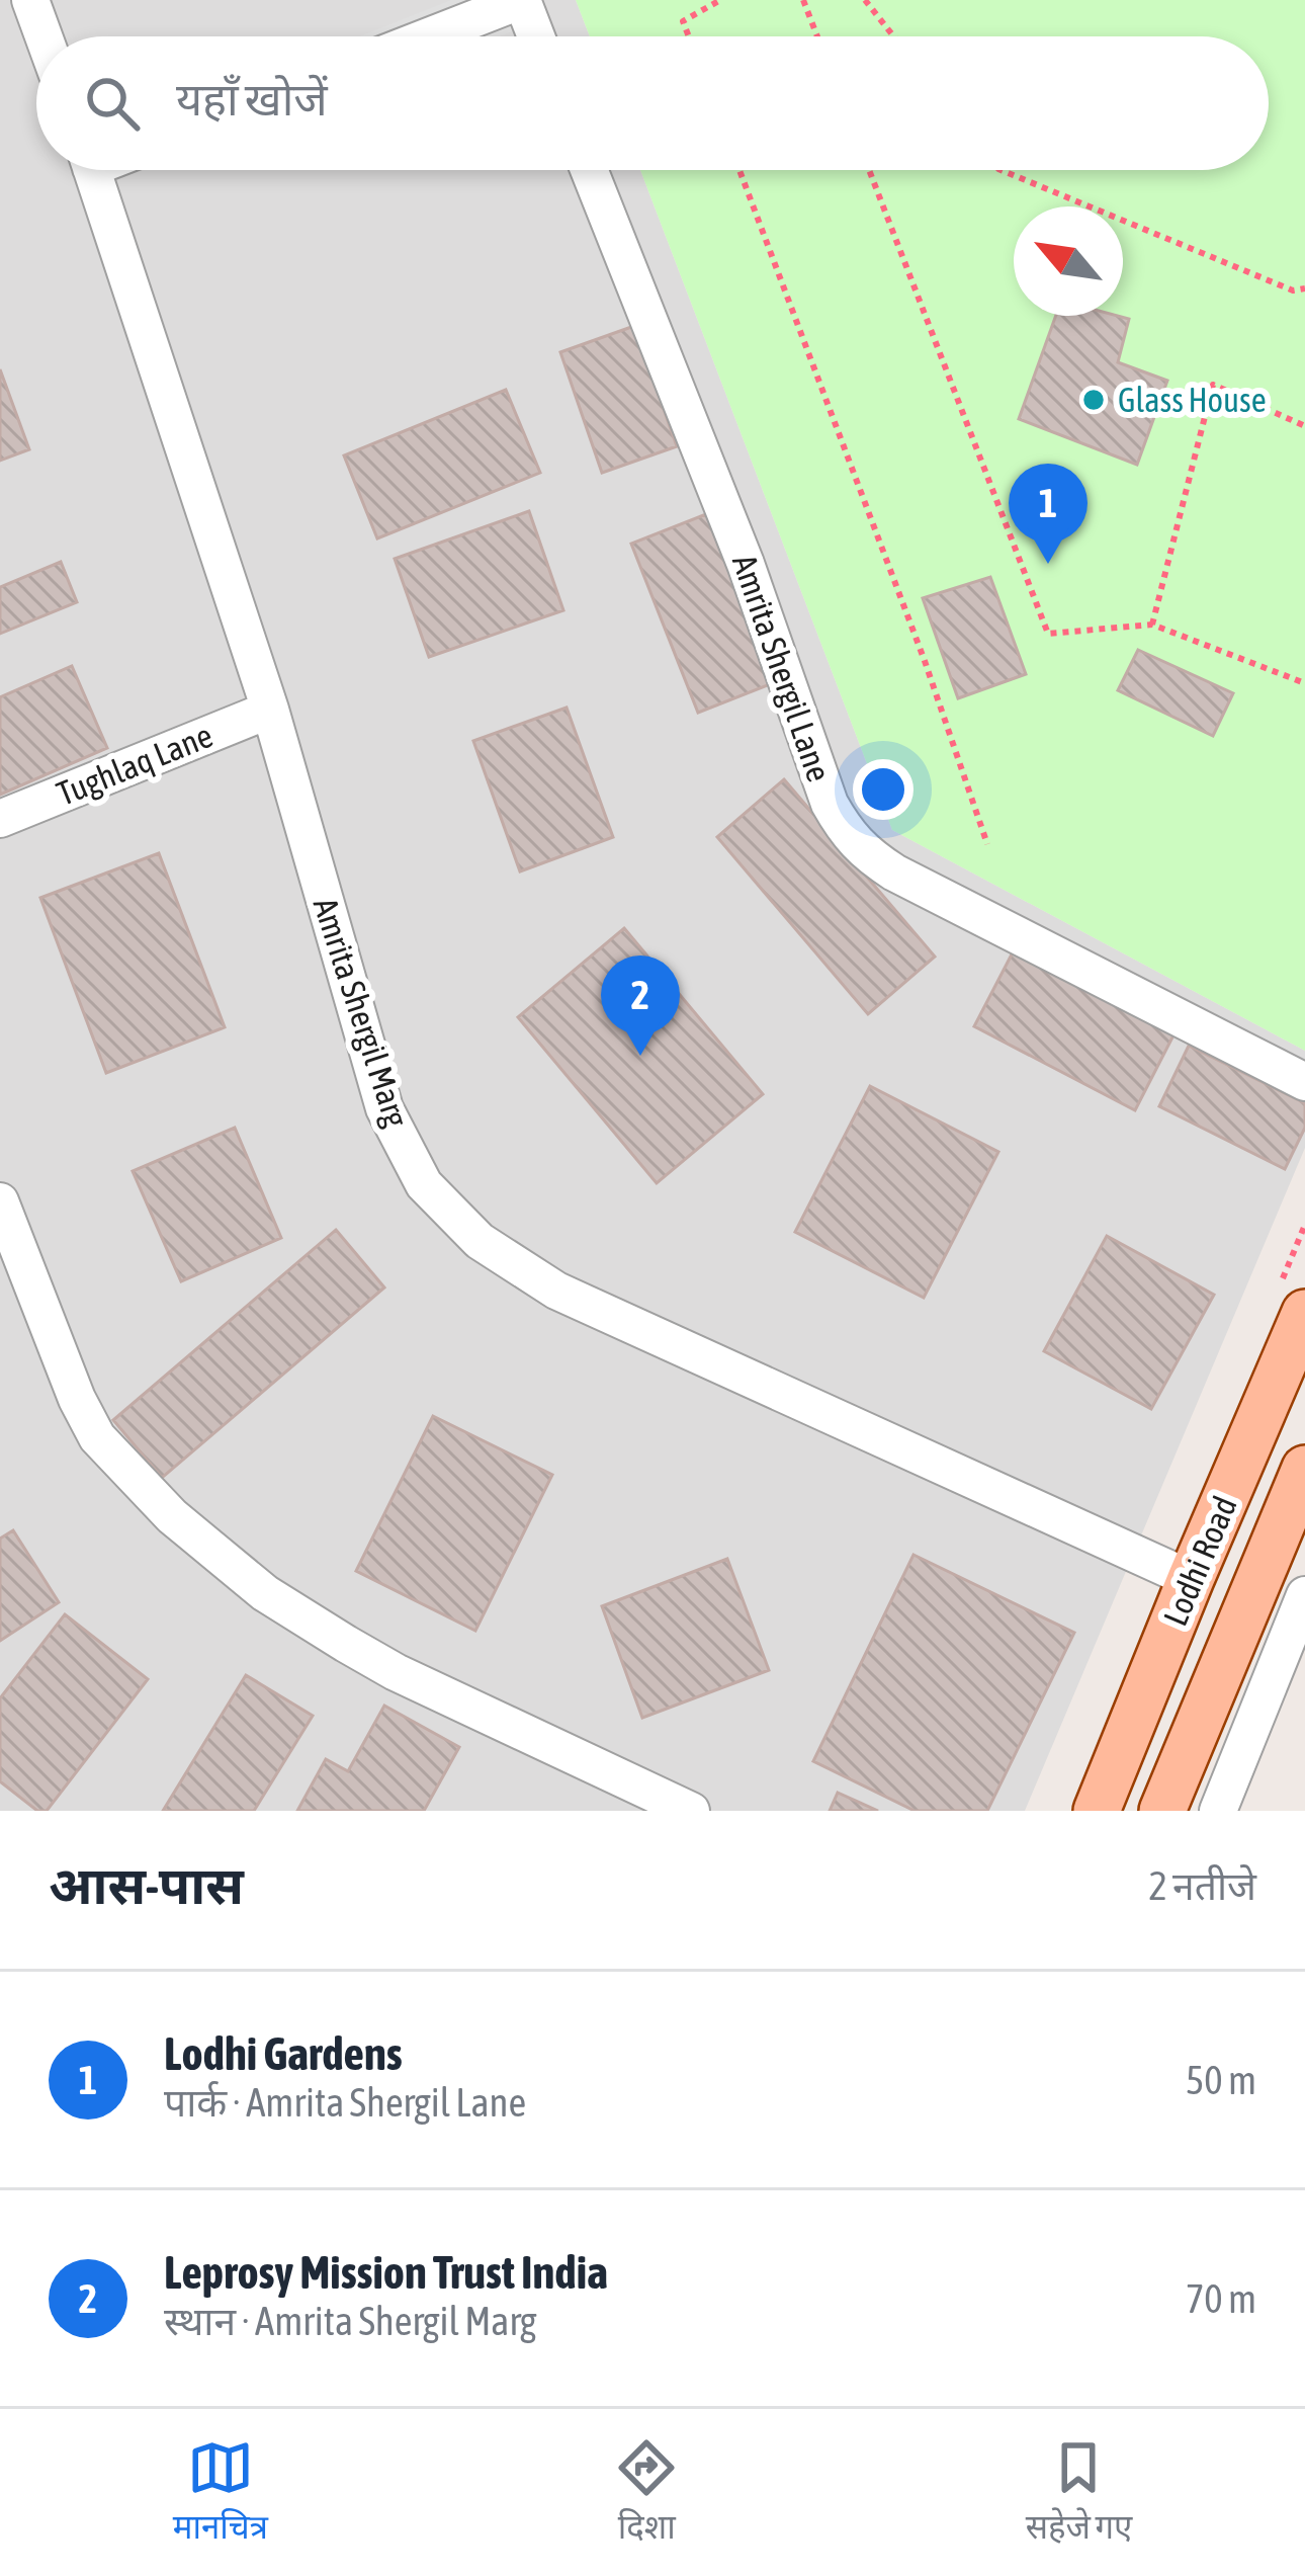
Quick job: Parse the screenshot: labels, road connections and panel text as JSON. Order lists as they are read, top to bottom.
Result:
{
  "streets": {
    "main road": ["Lodhi Road"],
    "street": ["Amrita Shergil Lane", "Tughlaq Lane", "Amrita Shergil Marg"]
  },
  "crossings": [
    ["Tughlaq Lane", "Amrita Shergil Marg"],
    ["Amrita Shergil Marg", "Lodhi Road"]
  ],
  "places": ["Glass House"],
  "north": "top left",
  "page": {
    "search": "यहाँ खोजें",
    "pins": ["1", "2"],
    "heading": ["आस-पास", "2 नतीजे"],
    "list": [
      {
        "mark": "1",
        "name": "Lodhi Gardens",
        "note": "पार्क · Amrita Shergil Lane",
        "value": "50 m"
      },
      {
        "mark": "2",
        "name": "Leprosy Mission Trust India",
        "note": "स्थान · Amrita Shergil Marg",
        "value": "70 m"
      }
    ],
    "nav": ["मानचित्र", "दिशा", "सहेजे गए"]
  }
}
